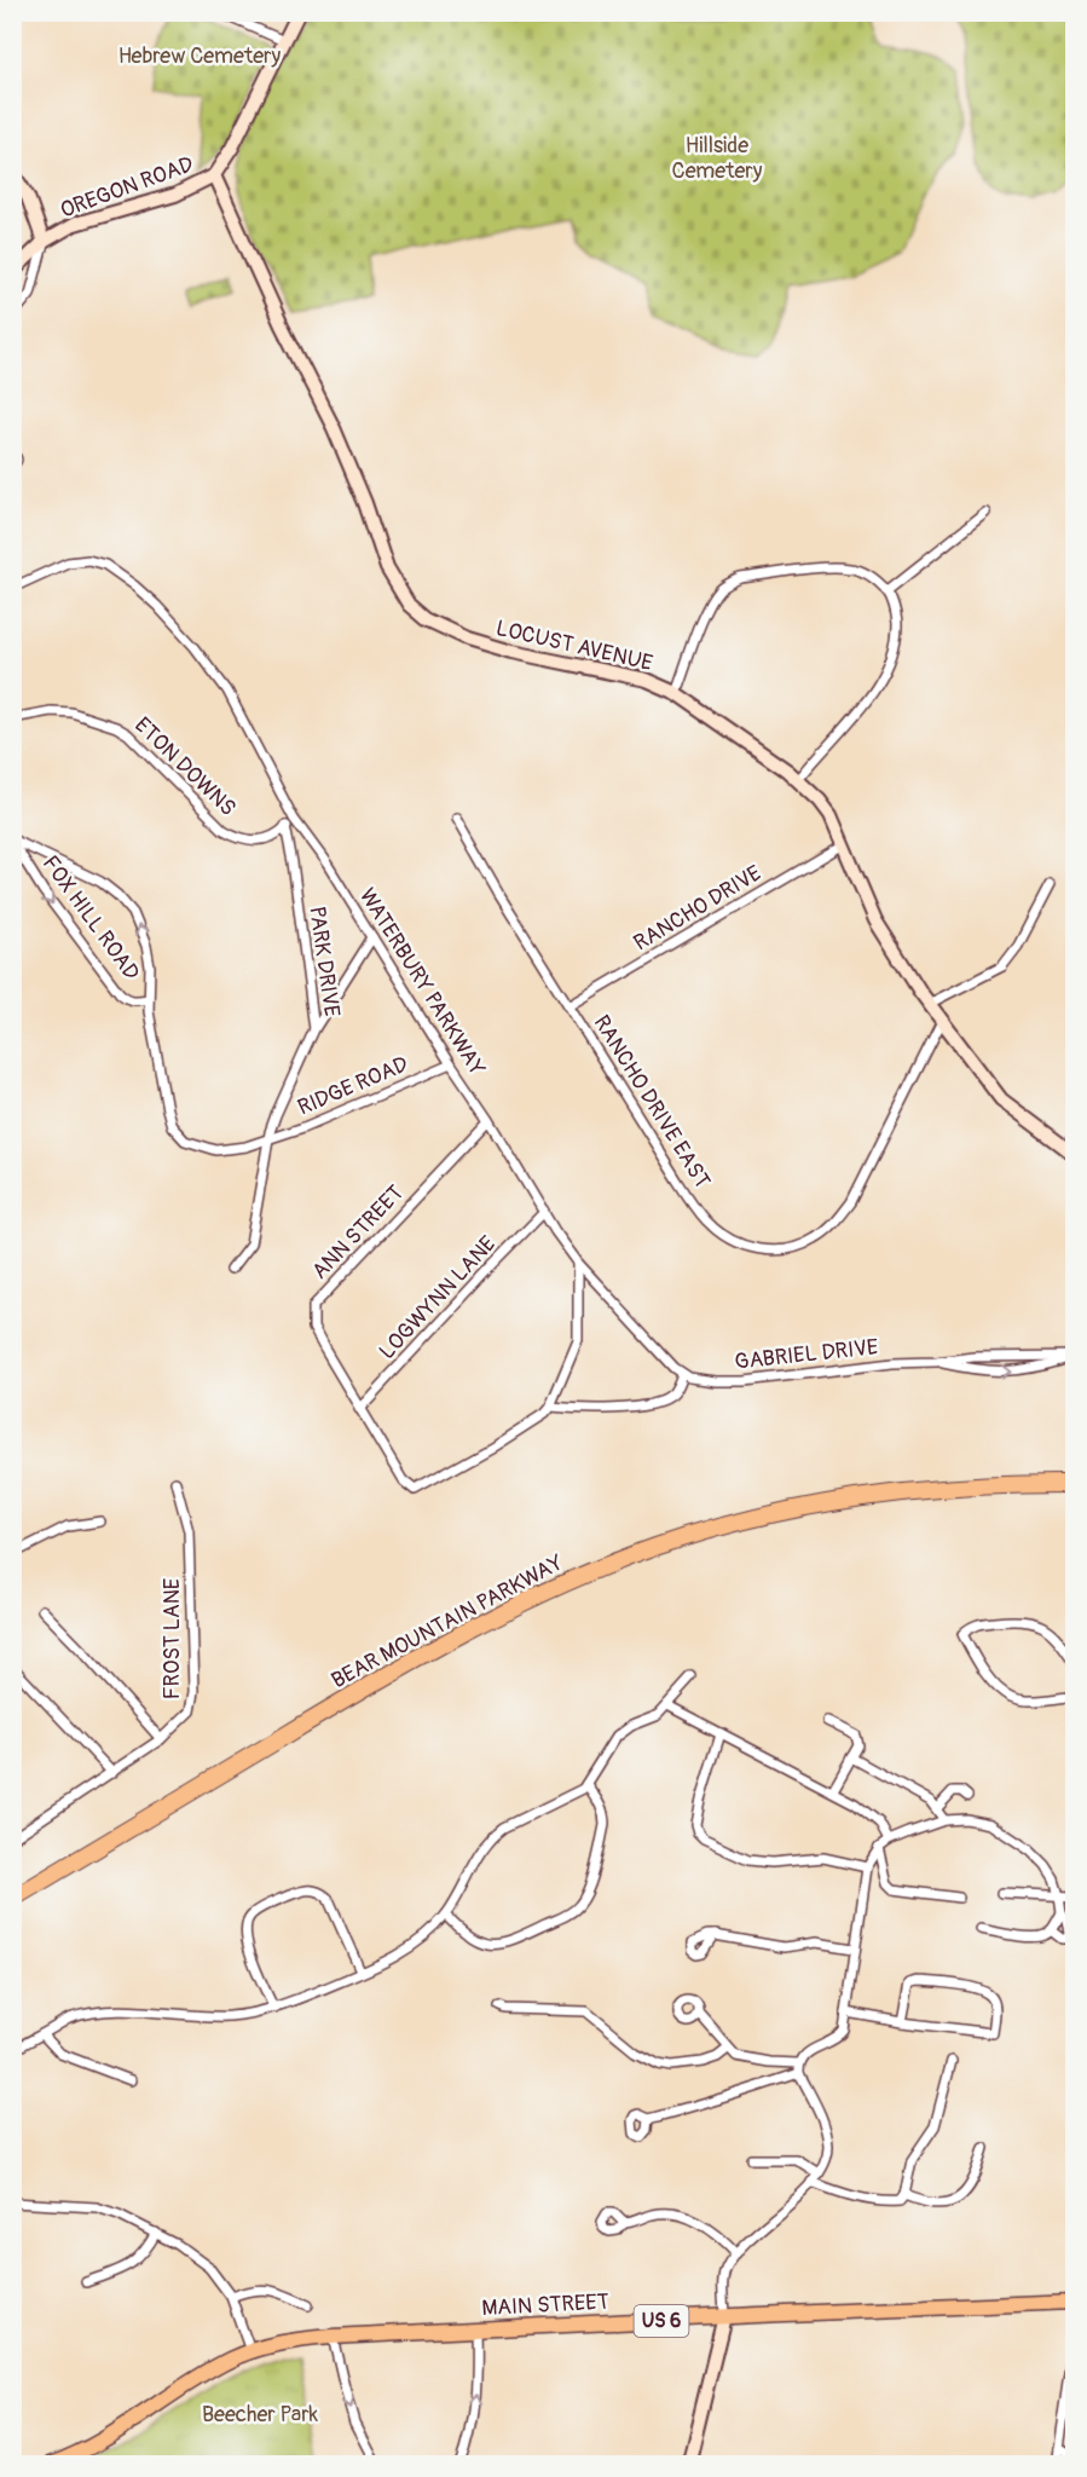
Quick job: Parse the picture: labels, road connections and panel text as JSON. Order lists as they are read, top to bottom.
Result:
{
  "streets": {
    "highway": ["BEAR MOUNTAIN PARKWAY"],
    "main road": ["MAIN STREET", "US 6"],
    "street": [
      "OREGON ROAD",
      "LOCUST AVENUE",
      "ETON DOWNS",
      "RANCHO DRIVE",
      "FOX HILL ROAD",
      "PARK DRIVE",
      "WATERBURY PARKWAY",
      "RIDGE ROAD",
      "RANCHO DRIVE EAST",
      "ANN STREET",
      "LOGWYNN LANE",
      "GABRIEL DRIVE",
      "FROST LANE"
    ]
  },
  "crossings": [
    ["OREGON ROAD", "LOCUST AVENUE"],
    ["LOCUST AVENUE", "RANCHO DRIVE"],
    ["LOCUST AVENUE", "RANCHO DRIVE EAST"],
    ["ETON DOWNS", "PARK DRIVE"],
    ["RANCHO DRIVE", "RANCHO DRIVE EAST"],
    ["FOX HILL ROAD", "PARK DRIVE"],
    ["FOX HILL ROAD", "RIDGE ROAD"],
    ["PARK DRIVE", "RIDGE ROAD"],
    ["WATERBURY PARKWAY", "RIDGE ROAD"],
    ["WATERBURY PARKWAY", "ANN STREET"],
    ["WATERBURY PARKWAY", "LOGWYNN LANE"],
    ["WATERBURY PARKWAY", "GABRIEL DRIVE"],
    ["ANN STREET", "LOGWYNN LANE"]
  ],
  "parks": ["Hebrew Cemetery", "Hillside Cemetery", "Beecher Park"]
}
